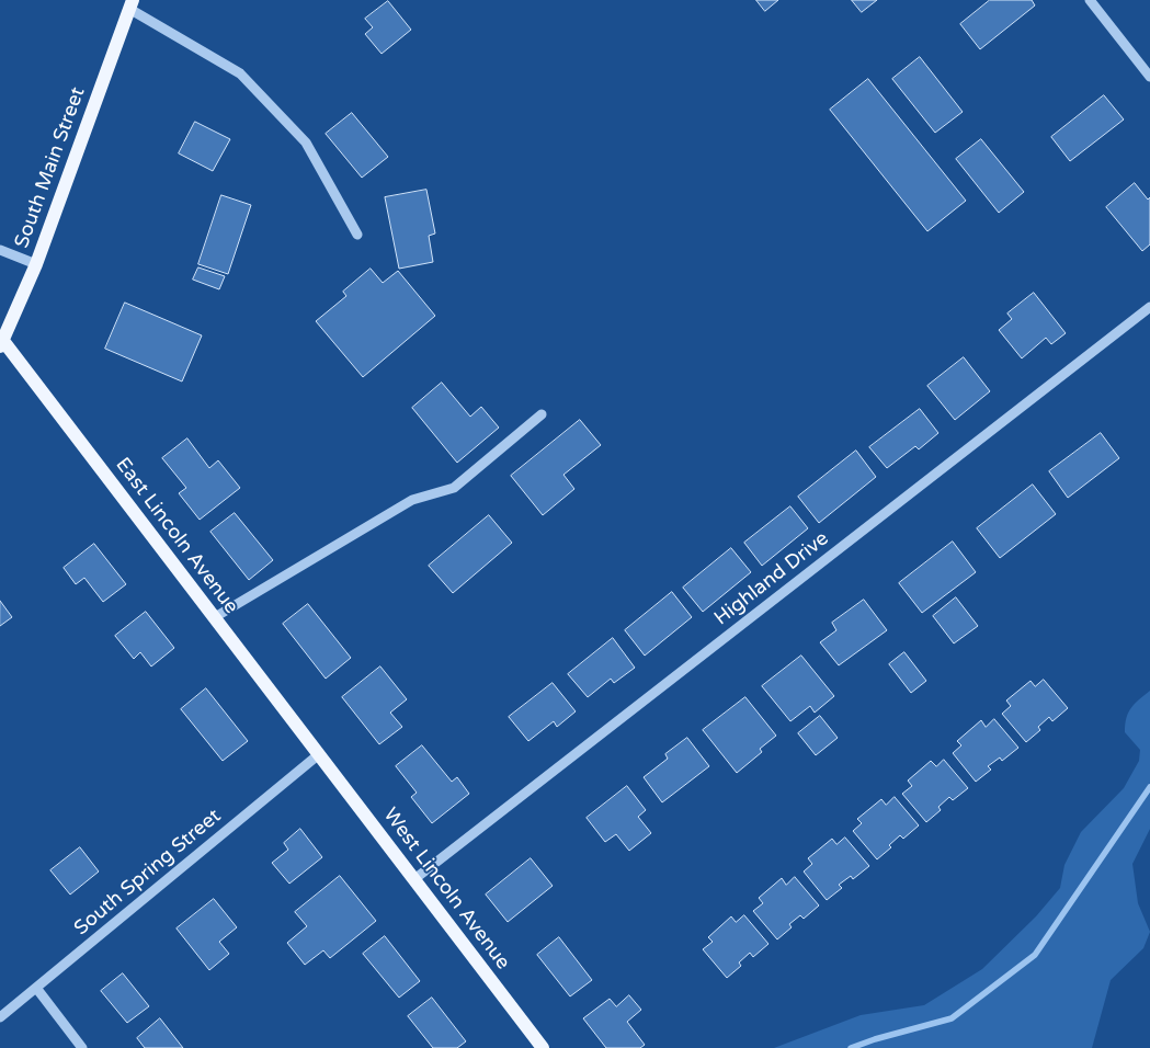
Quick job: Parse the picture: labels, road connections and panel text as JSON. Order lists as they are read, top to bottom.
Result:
{
  "streets": {
    "main road": ["South Main Street", "East Lincoln Avenue", "West Lincoln Avenue"],
    "street": ["Highland Drive", "South Spring Street"]
  },
  "crossings": [
    ["South Main Street", "East Lincoln Avenue"],
    ["East Lincoln Avenue", "South Spring Street"],
    ["East Lincoln Avenue", "West Lincoln Avenue"],
    ["Highland Drive", "West Lincoln Avenue"],
    ["South Spring Street", "West Lincoln Avenue"]
  ]
}
